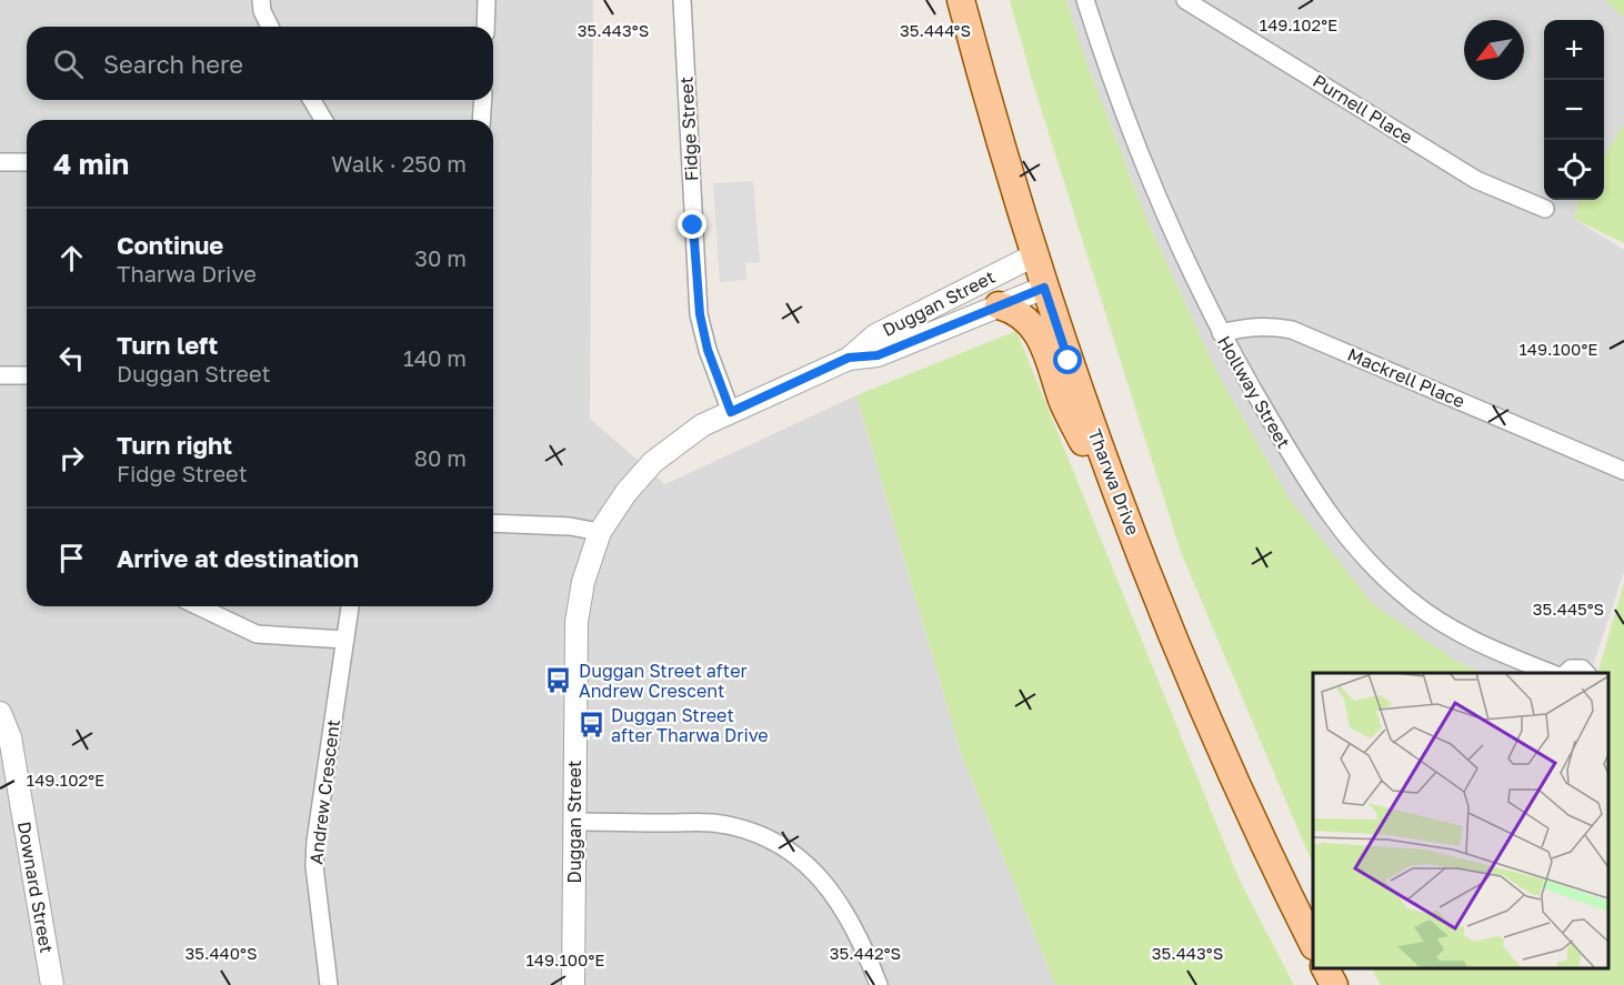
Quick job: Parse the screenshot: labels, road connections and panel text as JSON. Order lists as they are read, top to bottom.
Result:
{
  "streets": {
    "main road": ["Tharwa Drive"],
    "street": [
      "Purnell Place",
      "Fidge Street",
      "Duggan Street",
      "Mackrell Place",
      "Hollway Street",
      "Andrew Crescent",
      "Downard Street"
    ]
  },
  "crossings": [
    ["Fidge Street", "Duggan Street"],
    ["Duggan Street", "Tharwa Drive"],
    ["Mackrell Place", "Hollway Street"]
  ],
  "places": {
    "bus stop": ["Duggan Street after Andrew Crescent", "Duggan Street after Tharwa Drive"]
  },
  "north": "bottom left",
  "page": {
    "map_buttons": ["+", "−"],
    "search": "Search here",
    "heading": ["4 min", "Walk · 250 m"],
    "list": [
      ["Continue", "Tharwa Drive", "30 m"],
      ["Turn left", "Duggan Street", "140 m"],
      ["Turn right", "Fidge Street", "80 m"],
      "Arrive at destination"
    ]
  },
  "coordinates": [
    "149.102°E",
    "35.443°S",
    "35.444°S",
    "149.100°E",
    "35.445°S",
    "35.440°S",
    "35.442°S"
  ]
}
